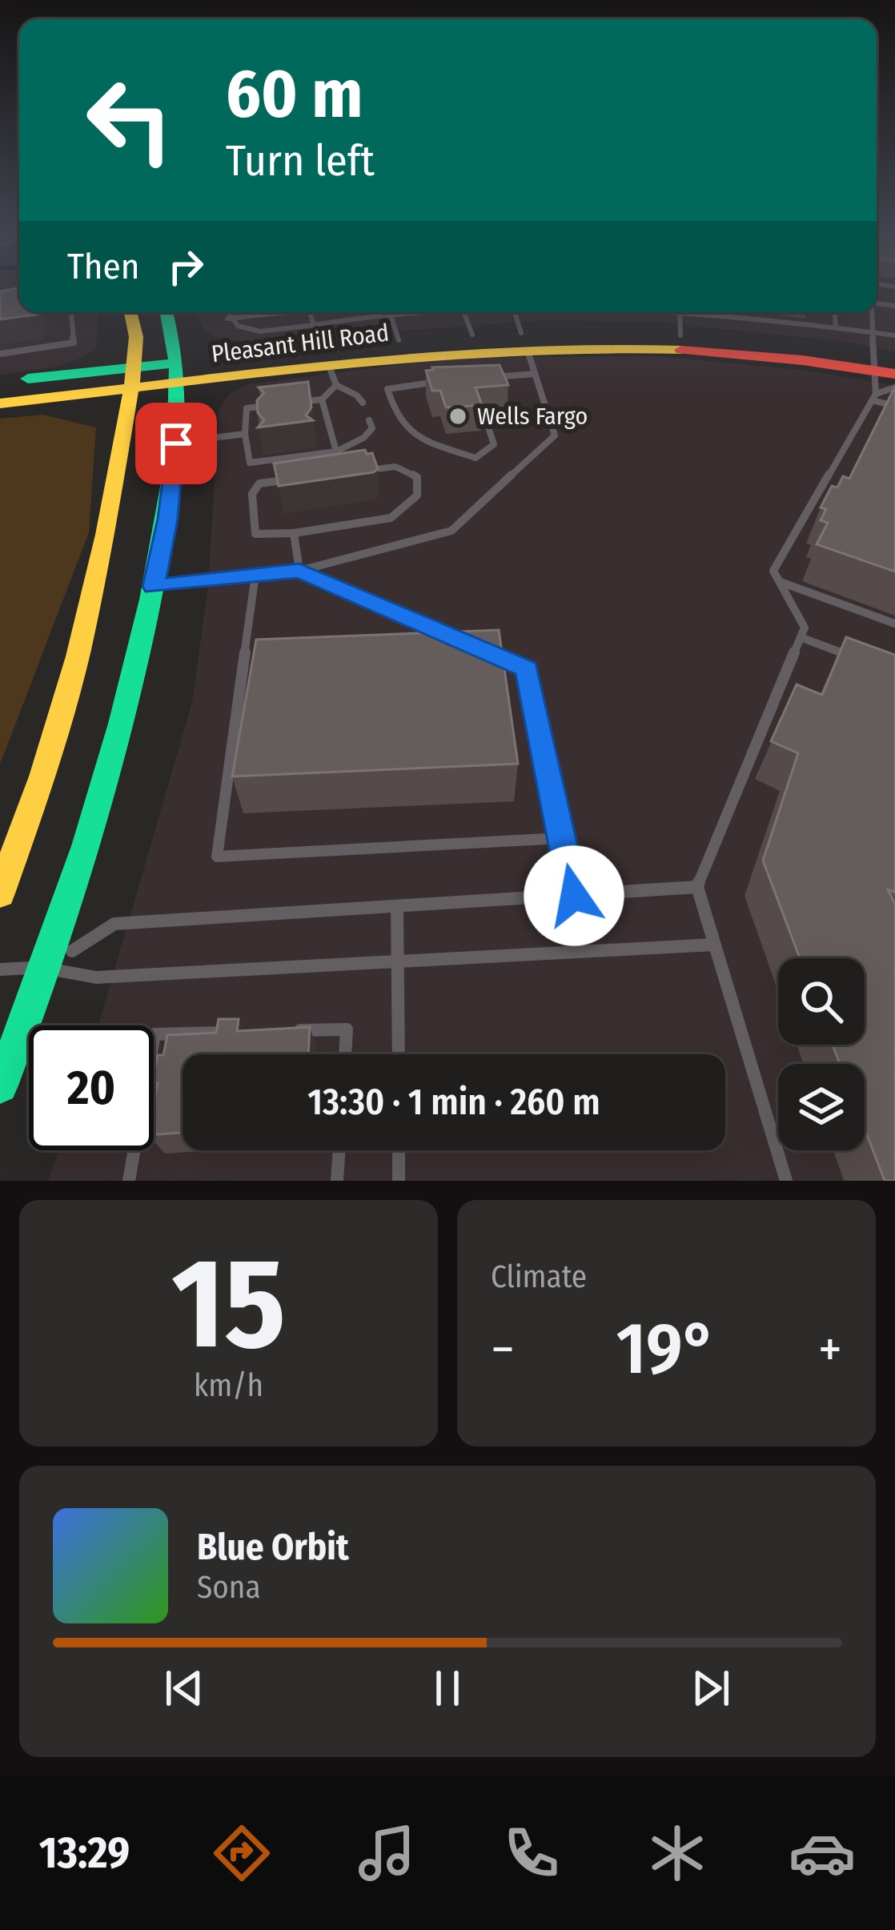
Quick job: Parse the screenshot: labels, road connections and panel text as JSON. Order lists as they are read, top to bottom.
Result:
{
  "streets": {
    "highway": ["Pleasant Hill Road"]
  },
  "places": ["Wells Fargo"],
  "page": {
    "turn": ["60 m", "Turn left"],
    "then": "Then",
    "limit": "20",
    "trip": "13:30 · 1 min · 260 m",
    "tile": [
      ["15", "km/h"],
      "Climate"
    ],
    "heat": ["−", "19°", "+"],
    "song": ["Blue Orbit", "Sona"],
    "tabs": "13:29"
  }
}
